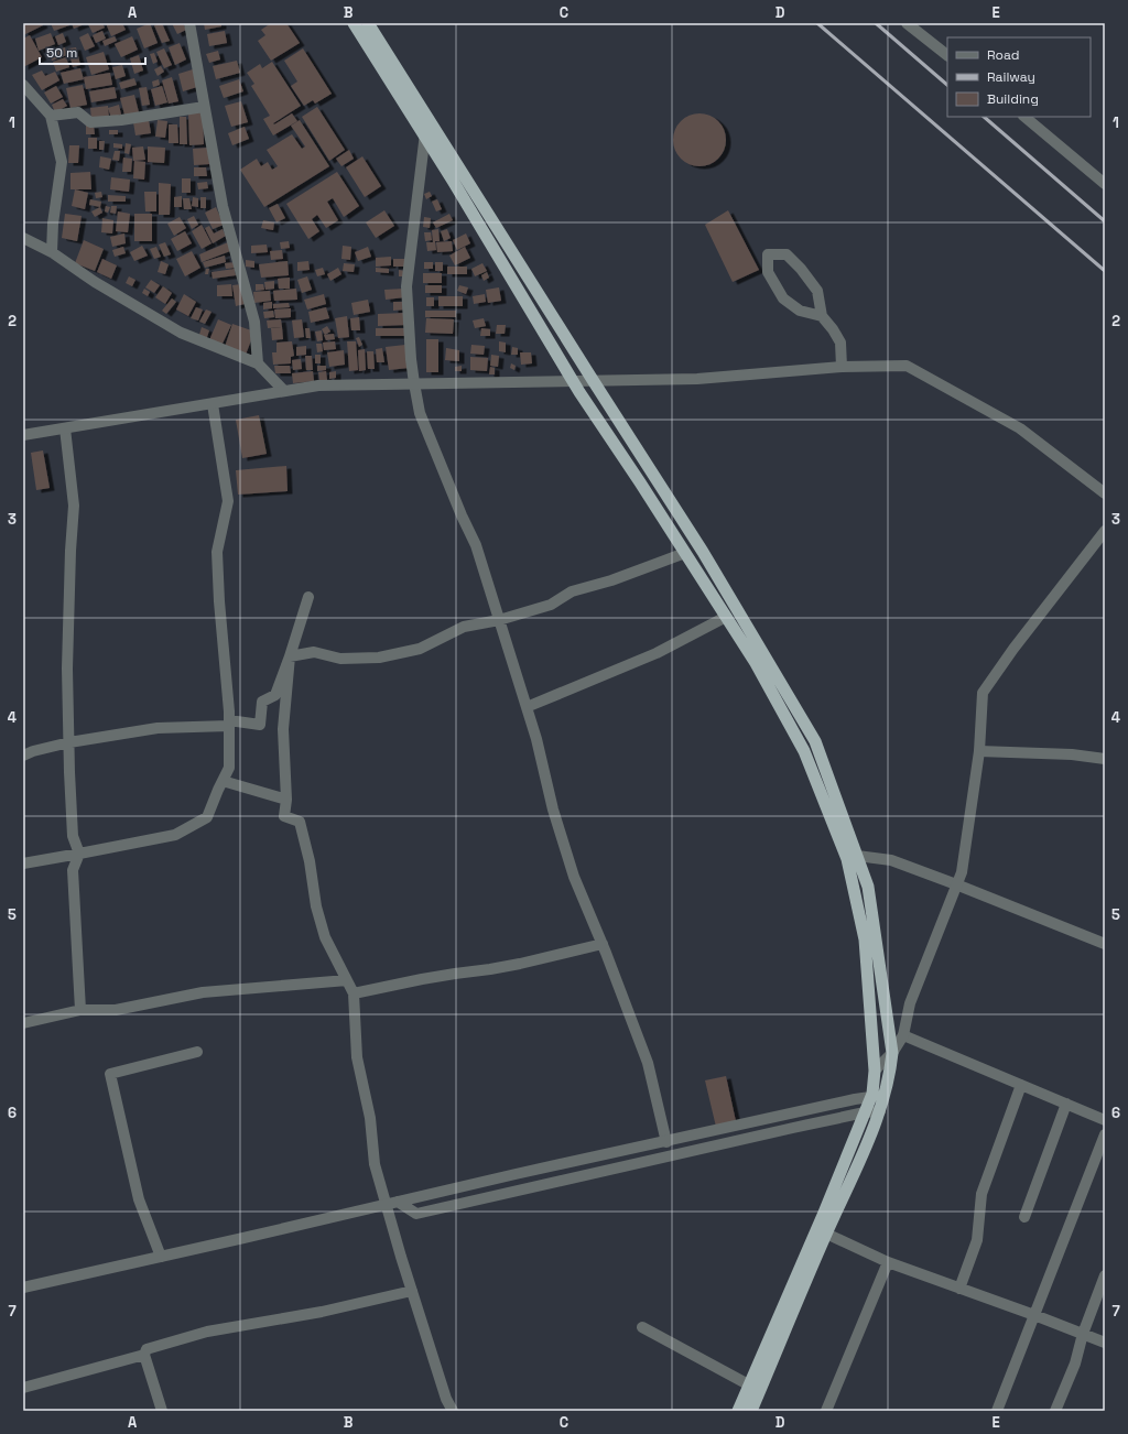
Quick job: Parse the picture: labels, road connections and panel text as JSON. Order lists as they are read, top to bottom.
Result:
{
  "legend": ["Road", "Railway", "Building"],
  "scale_bar": "50 m",
  "grid": {
    "columns": [
      "A",
      "B",
      "C",
      "D",
      "E"
    ],
    "rows": [
      "1",
      "2",
      "3",
      "4",
      "5",
      "6",
      "7"
    ]
  }
}
